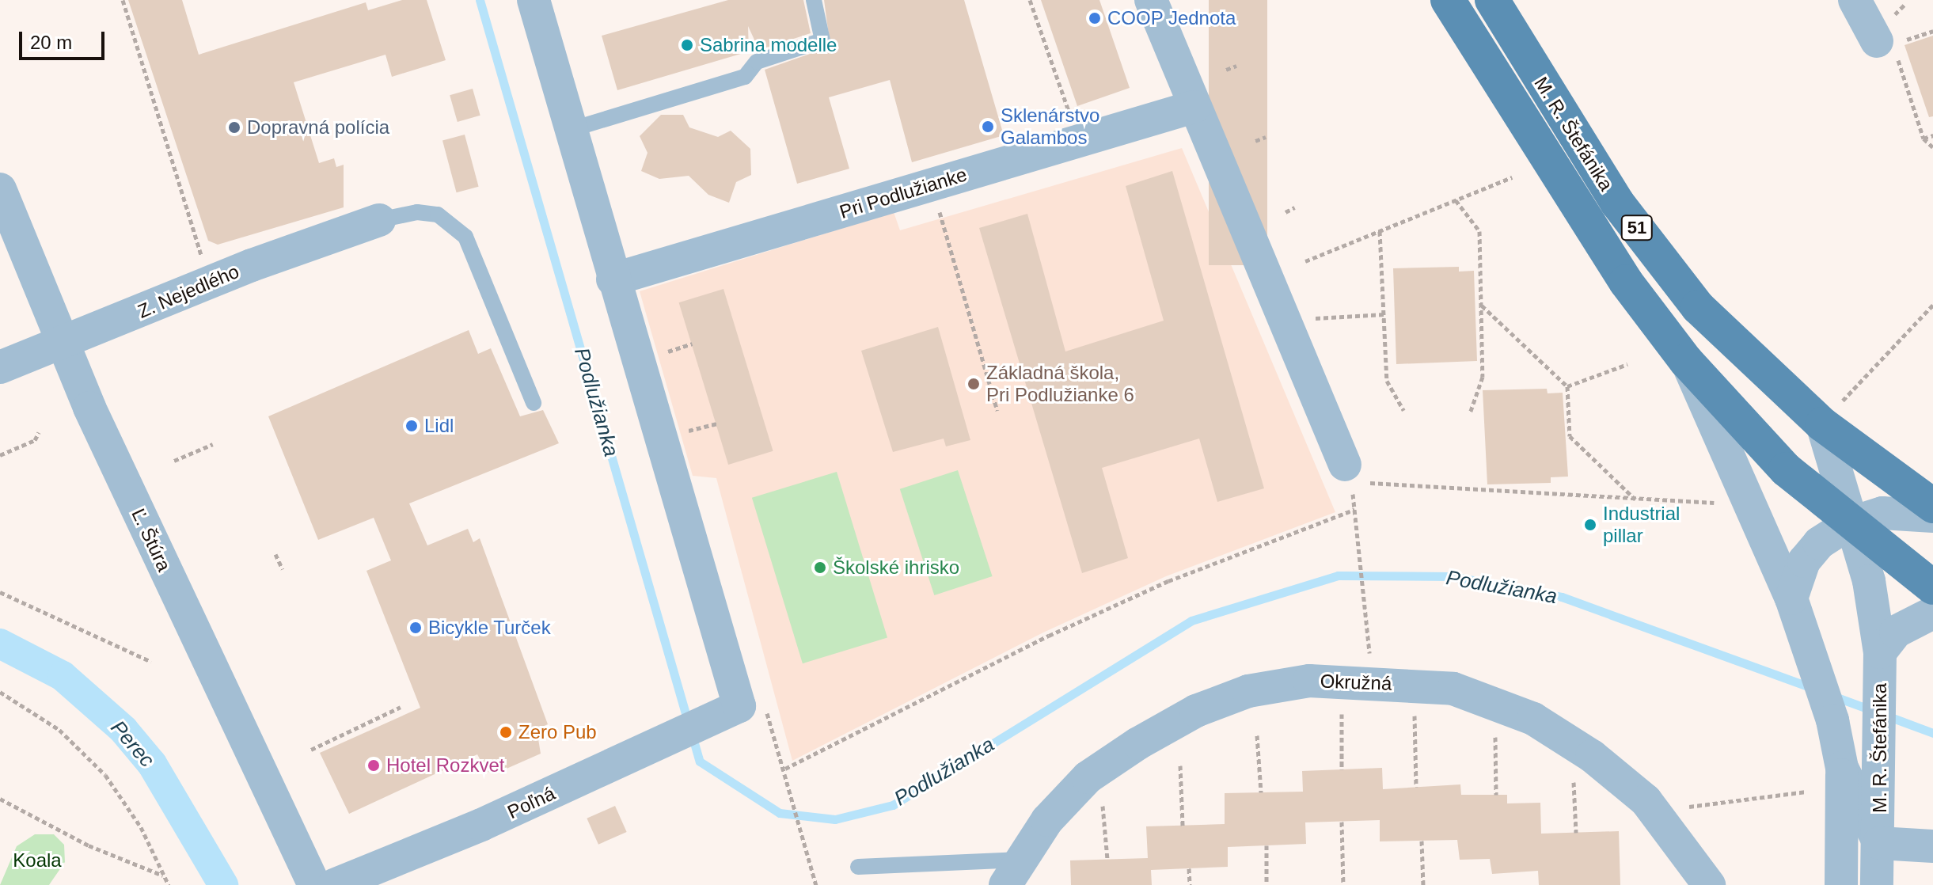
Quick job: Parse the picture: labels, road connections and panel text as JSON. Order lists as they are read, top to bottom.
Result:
{
  "streets": {
    "main road": ["M. R. Štefánika", "51"],
    "street": [
      "Pri Podlužianke",
      "Z. Nejedlého",
      "Ľ. Štúra",
      "Okružná",
      "Poľná"
    ]
  },
  "crossings": [
    ["Pri Podlužianke", "Poľná"],
    ["Z. Nejedlého", "Ľ. Štúra"]
  ],
  "water": ["Podlužianka", "Perec"],
  "parks": ["Koala"],
  "places": [
    "COOP Jednota",
    "Sabrina modelle",
    "Sklenárstvo Galambos",
    "Dopravná polícia",
    "Základná škola, Pri Podlužianke 6",
    "Lidl",
    "Industrial pillar",
    "Školské ihrisko",
    "Bicykle Turček",
    "Zero Pub",
    "Hotel Rozkvet"
  ],
  "scale_bar": "20 m"
}
